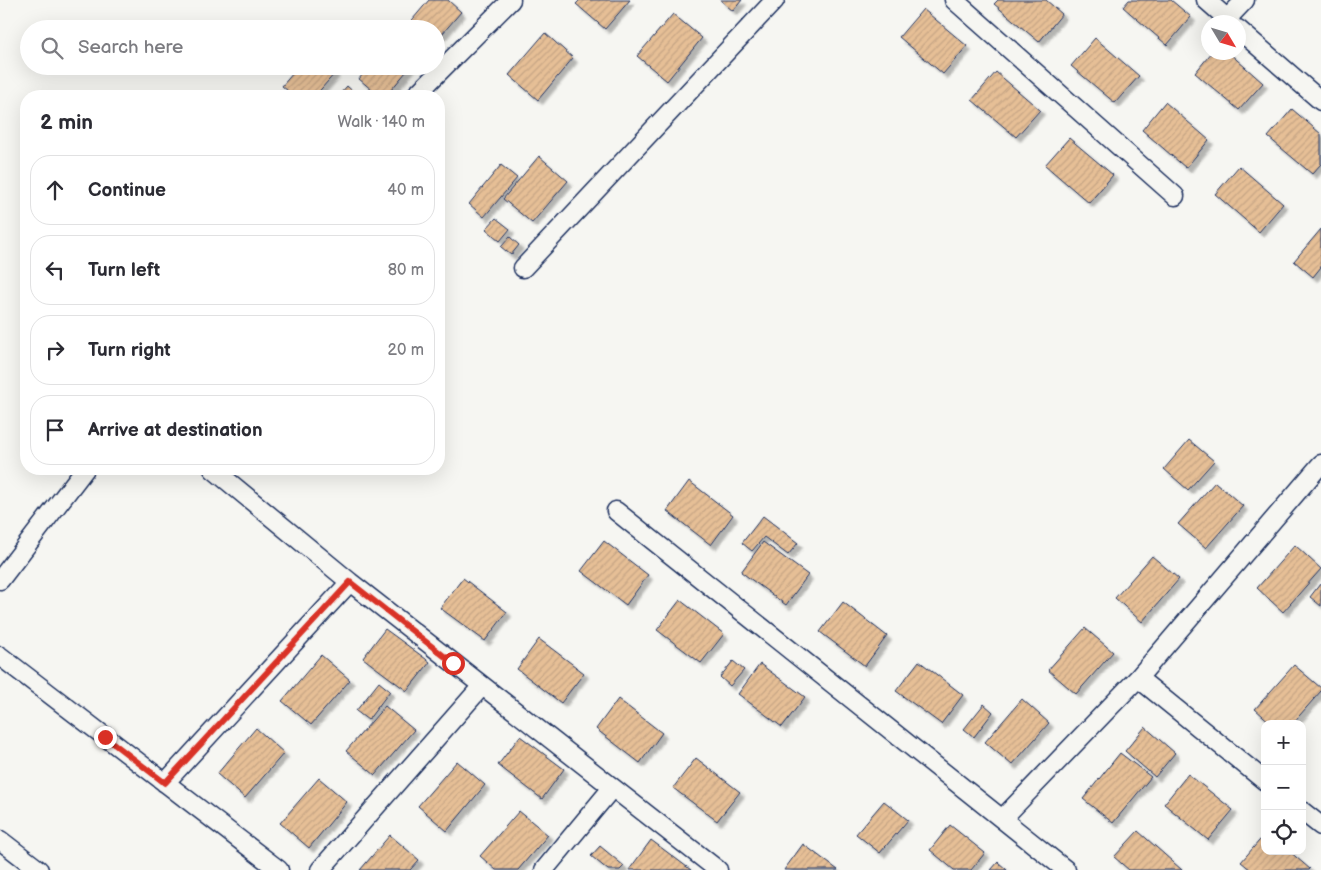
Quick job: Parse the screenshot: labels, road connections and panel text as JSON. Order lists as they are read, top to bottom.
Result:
{
  "north": "bottom right",
  "page": {
    "search": "Search here",
    "heading": ["2 min", "Walk · 140 m"],
    "list": [
      ["Continue", "40 m"],
      ["Turn left", "80 m"],
      ["Turn right", "20 m"],
      "Arrive at destination"
    ],
    "map_buttons": ["+", "−"]
  }
}
